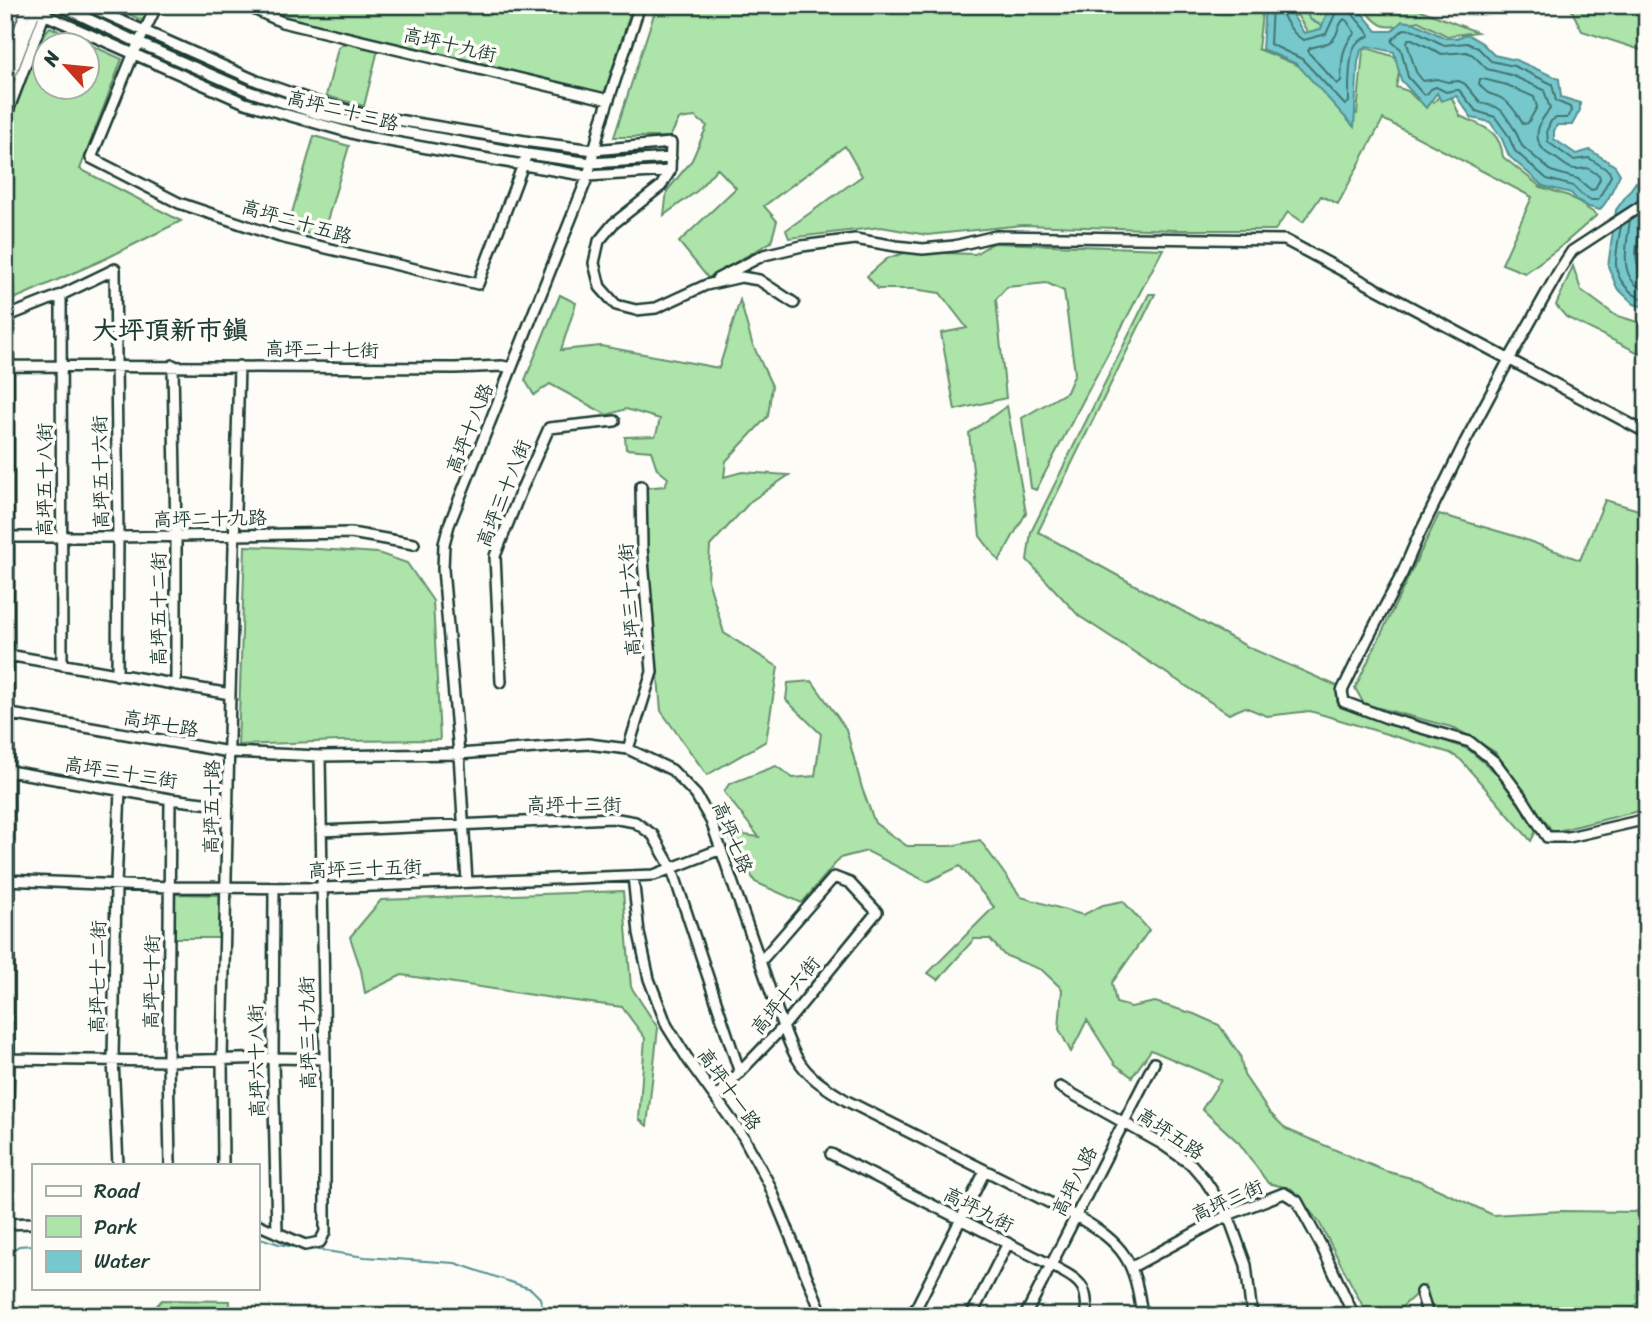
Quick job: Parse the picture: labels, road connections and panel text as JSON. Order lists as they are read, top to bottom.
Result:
{
  "streets": {
    "street": [
      "高坪十九街",
      "高坪二十三路",
      "高坪二十五路",
      "高坪二十七街",
      "高坪十八路",
      "高坪五十六街",
      "高坪五十八街",
      "高坪三十八街",
      "高坪二十九路",
      "高坪三十六街",
      "高坪五十二街",
      "高坪七路",
      "高坪三十三街",
      "高坪十三街",
      "高坪五十路",
      "高坪三十五街",
      "高坪七十二街",
      "高坪七十街",
      "高坪十六街",
      "高坪三十九街",
      "高坪六十八街",
      "高坪十一路",
      "高坪五路",
      "高坪八路",
      "高坪三街",
      "高坪九街"
    ]
  },
  "crossings": [
    ["高坪十九街", "高坪十八路"],
    ["高坪二十三路", "高坪二十五路"],
    ["高坪二十三路", "高坪十八路"],
    ["高坪二十七街", "高坪十八路"],
    ["高坪二十七街", "高坪五十六街"],
    ["高坪二十七街", "高坪五十八街"],
    ["高坪二十七街", "高坪五十二街"],
    ["高坪二十七街", "高坪五十路"],
    ["高坪十八路", "高坪七路"],
    ["高坪十八路", "高坪十三街"],
    ["高坪十八路", "高坪三十五街"],
    ["高坪五十六街", "高坪五十八街"],
    ["高坪五十六街", "高坪二十九路"],
    ["高坪五十八街", "高坪二十九路"],
    ["高坪二十九路", "高坪五十二街"],
    ["高坪二十九路", "高坪五十路"],
    ["高坪三十六街", "高坪七路"],
    ["高坪七路", "高坪五十路"],
    ["高坪七路", "高坪三十五街"],
    ["高坪七路", "高坪十六街"],
    ["高坪七路", "高坪三十九街"],
    ["高坪七路", "高坪八路"],
    ["高坪七路", "高坪三街"],
    ["高坪三十三街", "高坪五十路"],
    ["高坪三十三街", "高坪七十二街"],
    ["高坪三十三街", "高坪七十街"],
    ["高坪十三街", "高坪三十五街"],
    ["高坪十三街", "高坪十六街"],
    ["高坪十三街", "高坪三十九街"],
    ["高坪五十路", "高坪三十五街"],
    ["高坪三十五街", "高坪七十二街"],
    ["高坪三十五街", "高坪七十街"],
    ["高坪三十五街", "高坪三十九街"],
    ["高坪三十五街", "高坪六十八街"],
    ["高坪三十五街", "高坪十一路"],
    ["高坪十六街", "高坪十一路"],
    ["高坪三十九街", "高坪六十八街"],
    ["高坪五路", "高坪八路"],
    ["高坪五路", "高坪三街"],
    ["高坪八路", "高坪九街"]
  ],
  "districts": ["大坪頂新市鎮"],
  "legend": ["Road", "Park", "Water"],
  "north": "top left"
}
